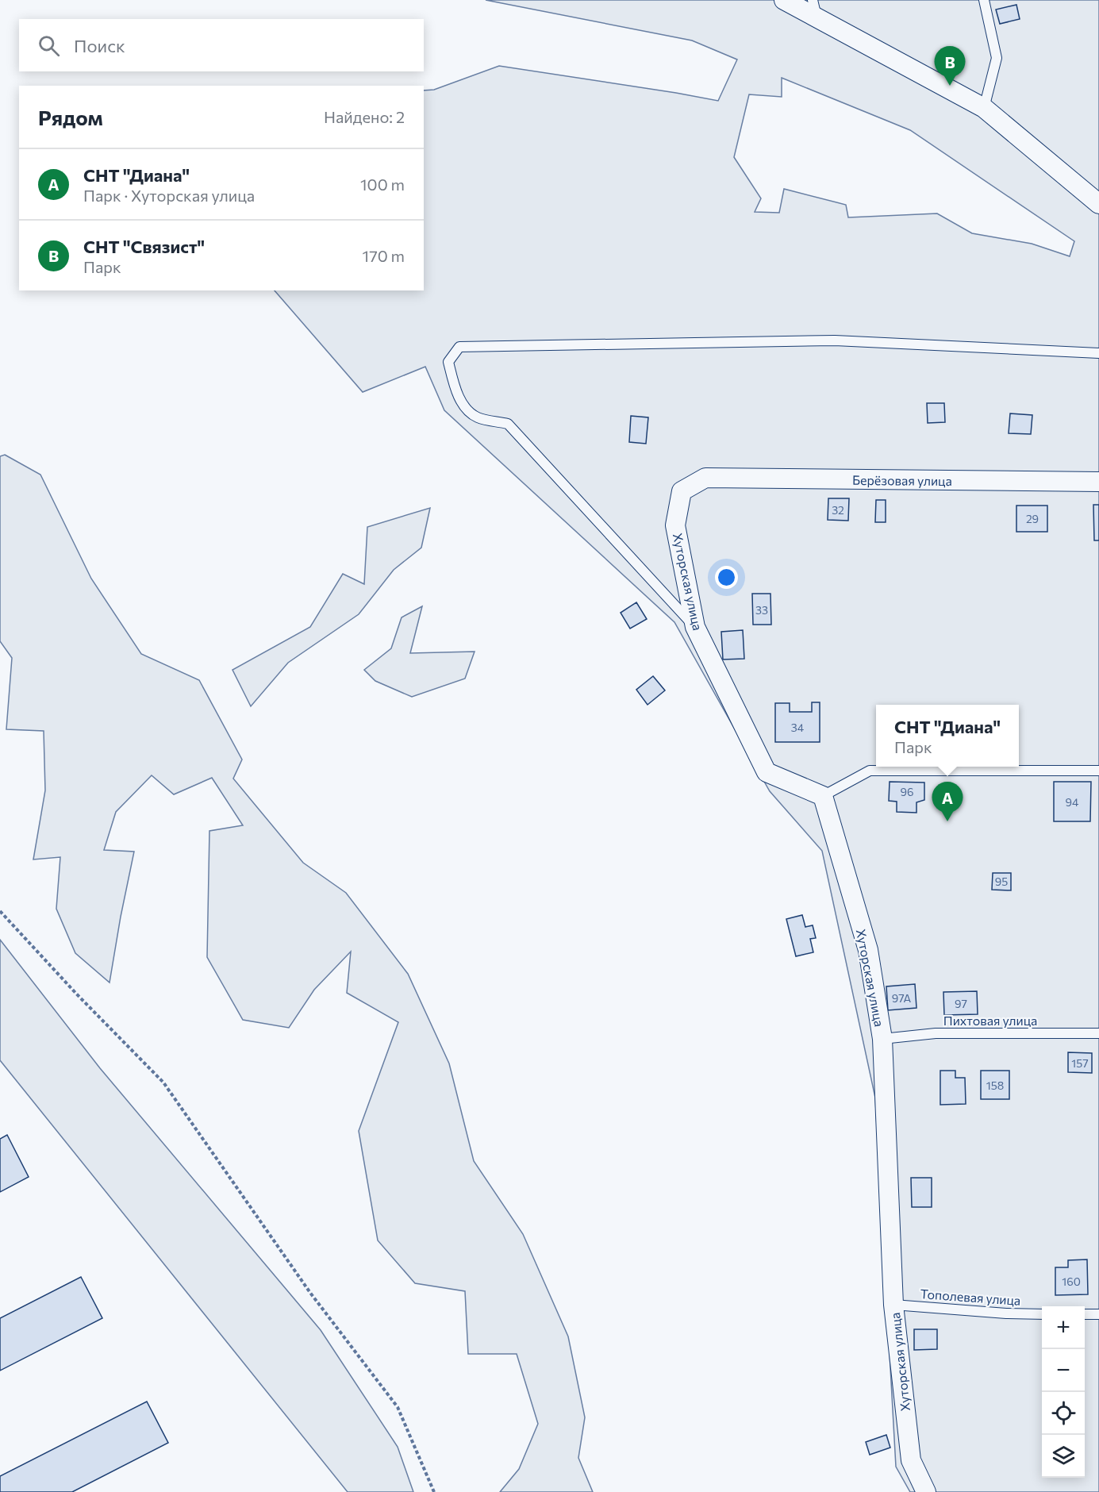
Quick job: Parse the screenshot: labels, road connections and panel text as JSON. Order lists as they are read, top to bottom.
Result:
{
  "streets": {
    "street": ["Берёзовая улица", "Хуторская улица"],
    "lane": ["Пихтовая улица", "Тополевая улица"]
  },
  "crossings": [
    ["Берёзовая улица", "Хуторская улица"],
    ["Хуторская улица", "Пихтовая улица"],
    ["Хуторская улица", "Тополевая улица"]
  ],
  "house_numbers": [
    "32",
    "29",
    "33",
    "34",
    "96",
    "94",
    "95",
    "97А",
    "97",
    "157",
    "158",
    "160"
  ],
  "page": {
    "search": "Поиск",
    "pins": ["B", "A"],
    "heading": ["Рядом", "Найдено: 2"],
    "list": [
      {
        "mark": "A",
        "name": "СНТ \"Диана\"",
        "note": "Парк · Хуторская улица",
        "value": "100 m"
      },
      {
        "mark": "B",
        "name": "СНТ \"Связист\"",
        "note": "Парк",
        "value": "170 m"
      }
    ],
    "popup": ["СНТ \"Диана\"", "Парк"],
    "map_buttons": ["+", "−"]
  }
}
